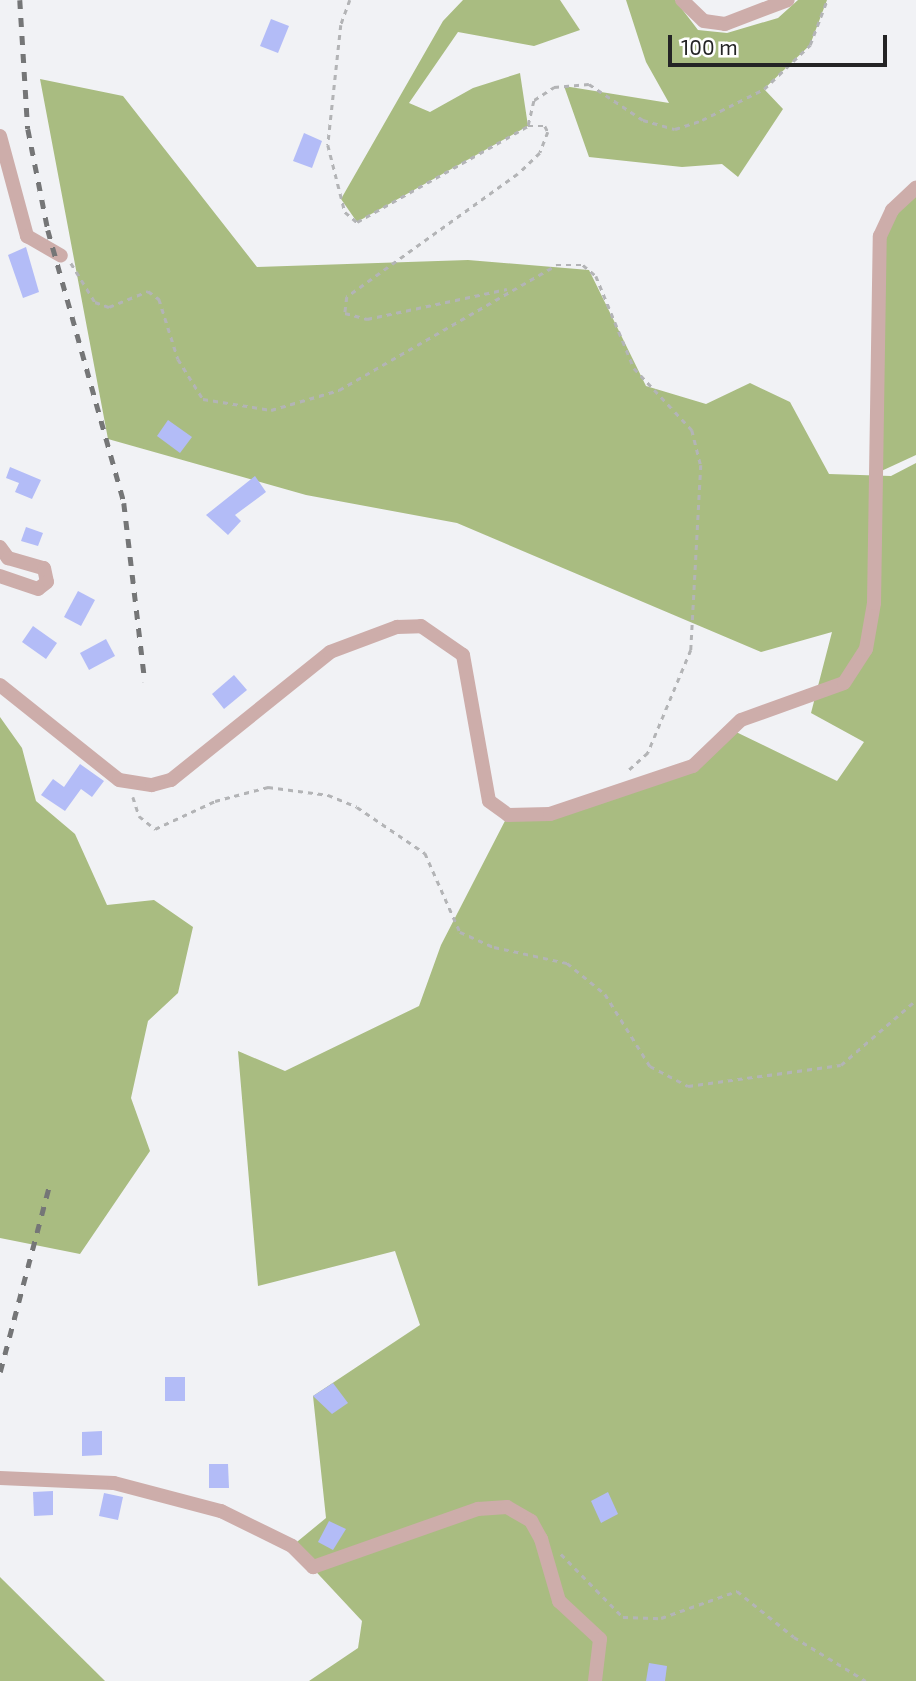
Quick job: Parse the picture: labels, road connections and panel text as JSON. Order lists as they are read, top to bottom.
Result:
{
  "scale_bar": "100 m"
}
